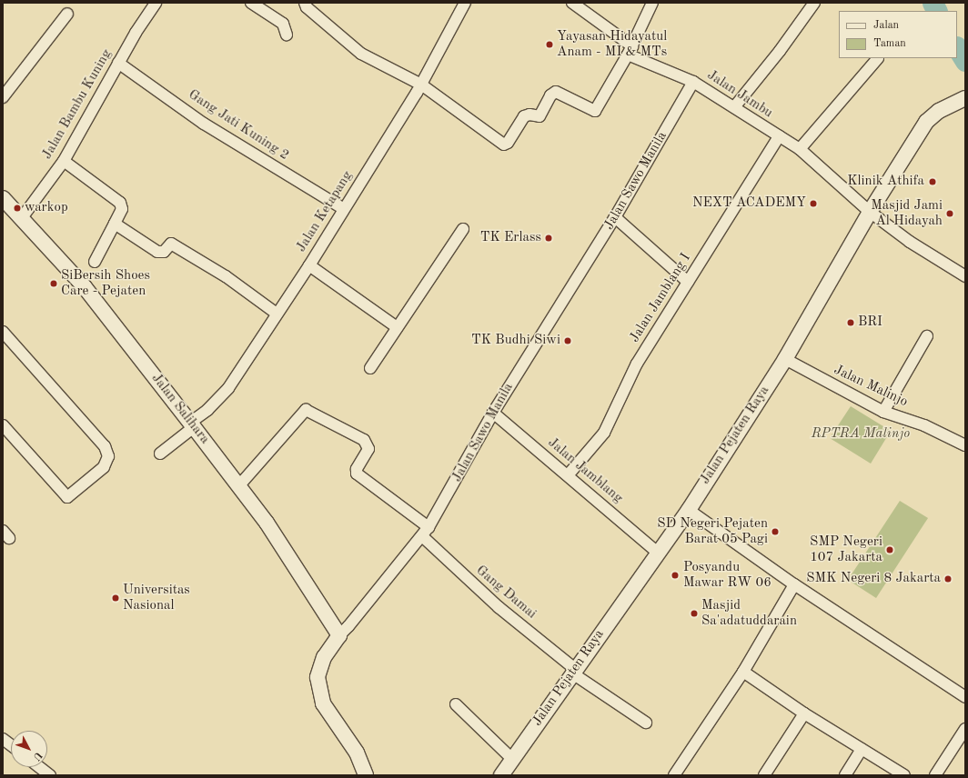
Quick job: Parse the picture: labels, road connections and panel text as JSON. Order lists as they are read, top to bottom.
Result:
{
  "streets": {
    "street": [
      "Jalan Jambu",
      "Jalan Bambu Kuning",
      "Gang Jati Kuning 2",
      "Jalan Sawo Manila",
      "Jalan Ketapang",
      "Jalan Jamblang I",
      "Jalan Malinjo",
      "Jalan Salihara",
      "Jalan Pejaten Raya",
      "Jalan Jamblang",
      "Gang Damai"
    ]
  },
  "crossings": [
    ["Jalan Jambu", "Jalan Sawo Manila"],
    ["Jalan Jambu", "Jalan Jamblang I"],
    ["Jalan Jambu", "Jalan Pejaten Raya"],
    ["Jalan Bambu Kuning", "Gang Jati Kuning 2"],
    ["Jalan Bambu Kuning", "Jalan Salihara"],
    ["Gang Jati Kuning 2", "Jalan Ketapang"],
    ["Jalan Sawo Manila", "Jalan Salihara"],
    ["Jalan Sawo Manila", "Jalan Jamblang"],
    ["Jalan Sawo Manila", "Gang Damai"],
    ["Jalan Ketapang", "Jalan Salihara"],
    ["Jalan Jamblang I", "Jalan Jamblang"],
    ["Jalan Malinjo", "Jalan Pejaten Raya"],
    ["Jalan Salihara", "Gang Damai"],
    ["Jalan Pejaten Raya", "Jalan Jamblang"],
    ["Jalan Pejaten Raya", "Gang Damai"]
  ],
  "parks": ["RPTRA Malinjo"],
  "places": [
    "Yayasan Hidayatul Anam - MI & MTs",
    "Klinik Athifa",
    "NEXT ACADEMY",
    "warkop",
    "Masjid Jami Al Hidayah",
    "TK Erlass",
    "SiBersih Shoes Care - Pejaten",
    "BRI",
    "TK Budhi Siwi",
    "SD Negeri Pejaten Barat 05 Pagi",
    "SMP Negeri 107 Jakarta",
    "Posyandu Mawar RW 06",
    "SMK Negeri 8 Jakarta",
    "Universitas Nasional",
    "Masjid Sa'adatuddarain"
  ],
  "legend": ["Jalan", "Taman"],
  "north": "bottom right"
}
